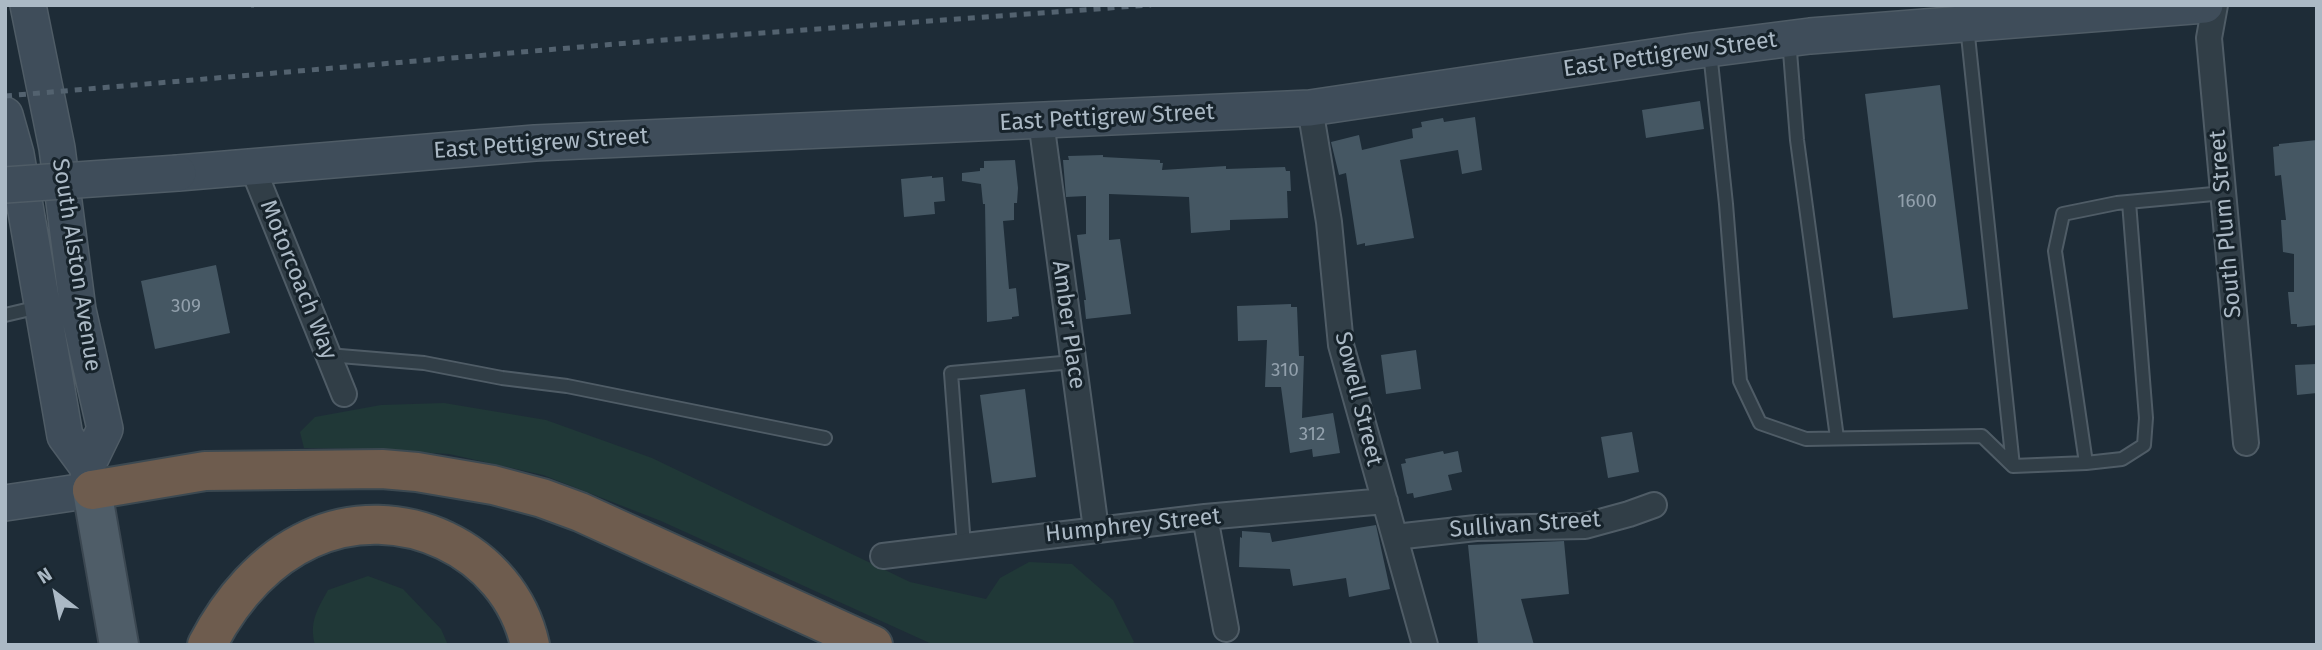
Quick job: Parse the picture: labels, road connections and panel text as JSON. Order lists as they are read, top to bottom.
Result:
{
  "streets": {
    "street": [
      "East Pettigrew Street",
      "South Plum Street",
      "South Alston Avenue",
      "Motorcoach Way",
      "Amber Place",
      "Sowell Street",
      "Sullivan Street",
      "Humphrey Street"
    ]
  },
  "crossings": [
    ["East Pettigrew Street", "Motorcoach Way"],
    ["East Pettigrew Street", "Amber Place"],
    ["East Pettigrew Street", "Sowell Street"],
    ["Amber Place", "Humphrey Street"],
    ["Sowell Street", "Sullivan Street"],
    ["Sowell Street", "Humphrey Street"]
  ],
  "house_numbers": [
    "1600",
    "309",
    "310",
    "312"
  ],
  "north": "top left"
}
